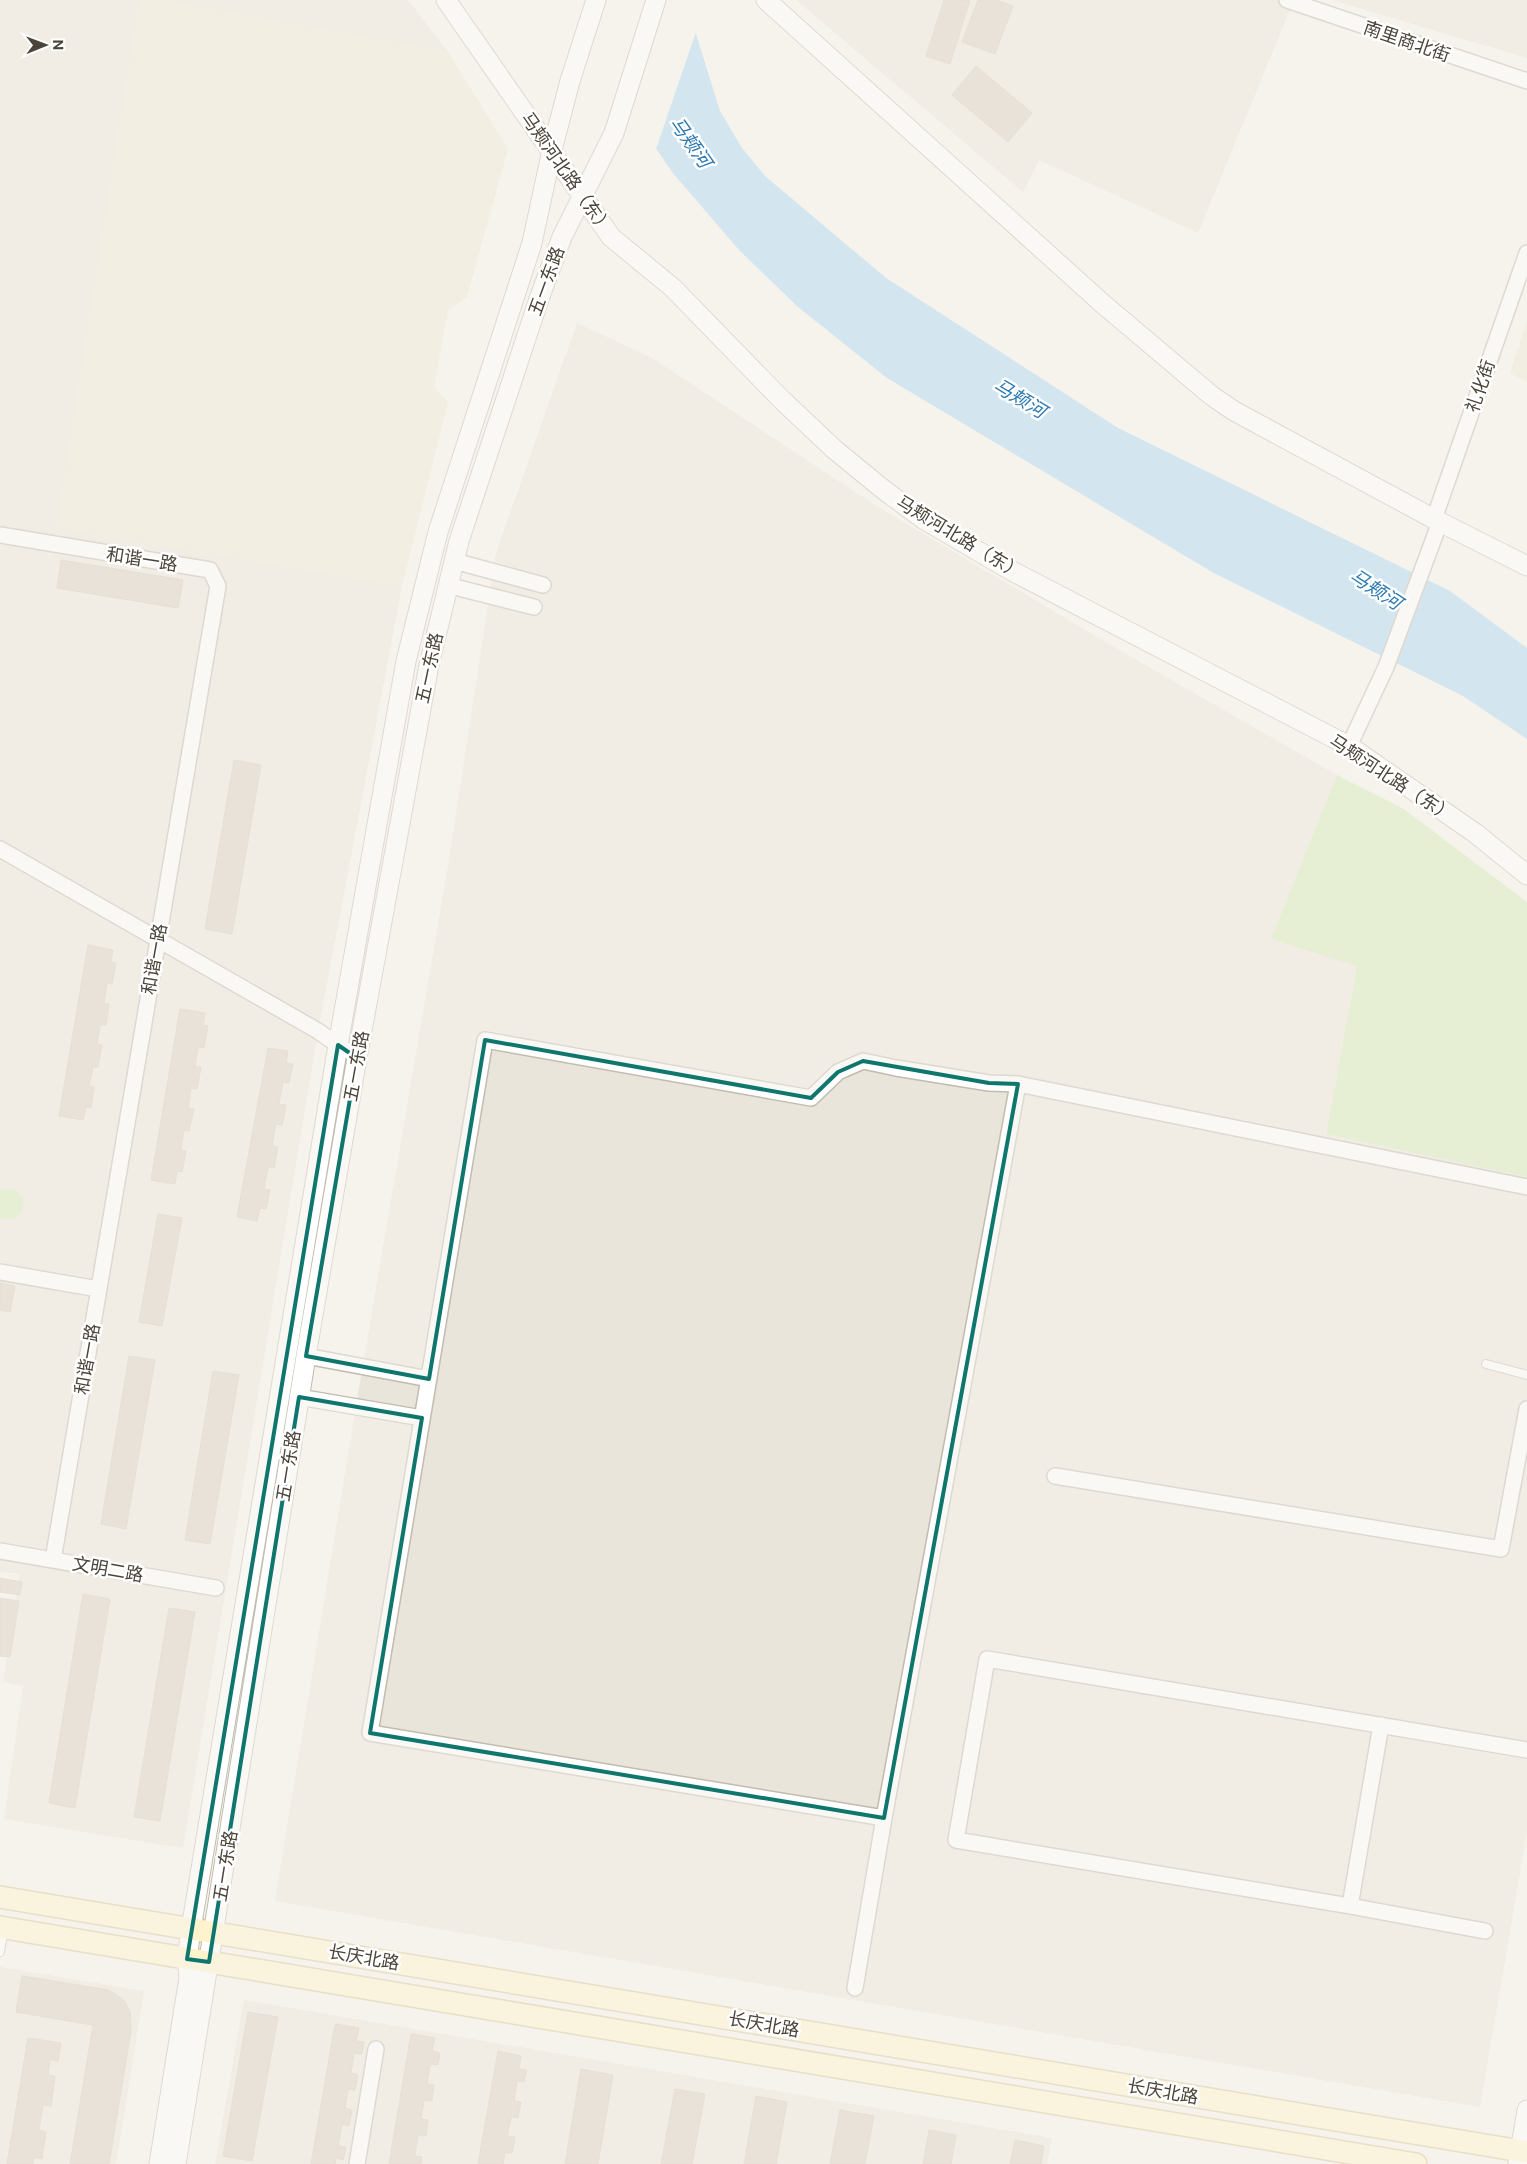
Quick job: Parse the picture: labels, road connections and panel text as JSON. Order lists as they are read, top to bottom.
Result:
{
  "streets": {
    "main road": ["长庆北路"],
    "street": [
      "南里商北街",
      "马颊河北路（东）",
      "五一东路",
      "礼化街",
      "和谐一路",
      "文明二路"
    ]
  },
  "crossings": [
    ["马颊河北路（东）", "五一东路"],
    ["马颊河北路（东）", "礼化街"],
    ["五一东路", "长庆北路"],
    ["和谐一路", "文明二路"]
  ],
  "water": ["马颊河"],
  "north": "right"
}
